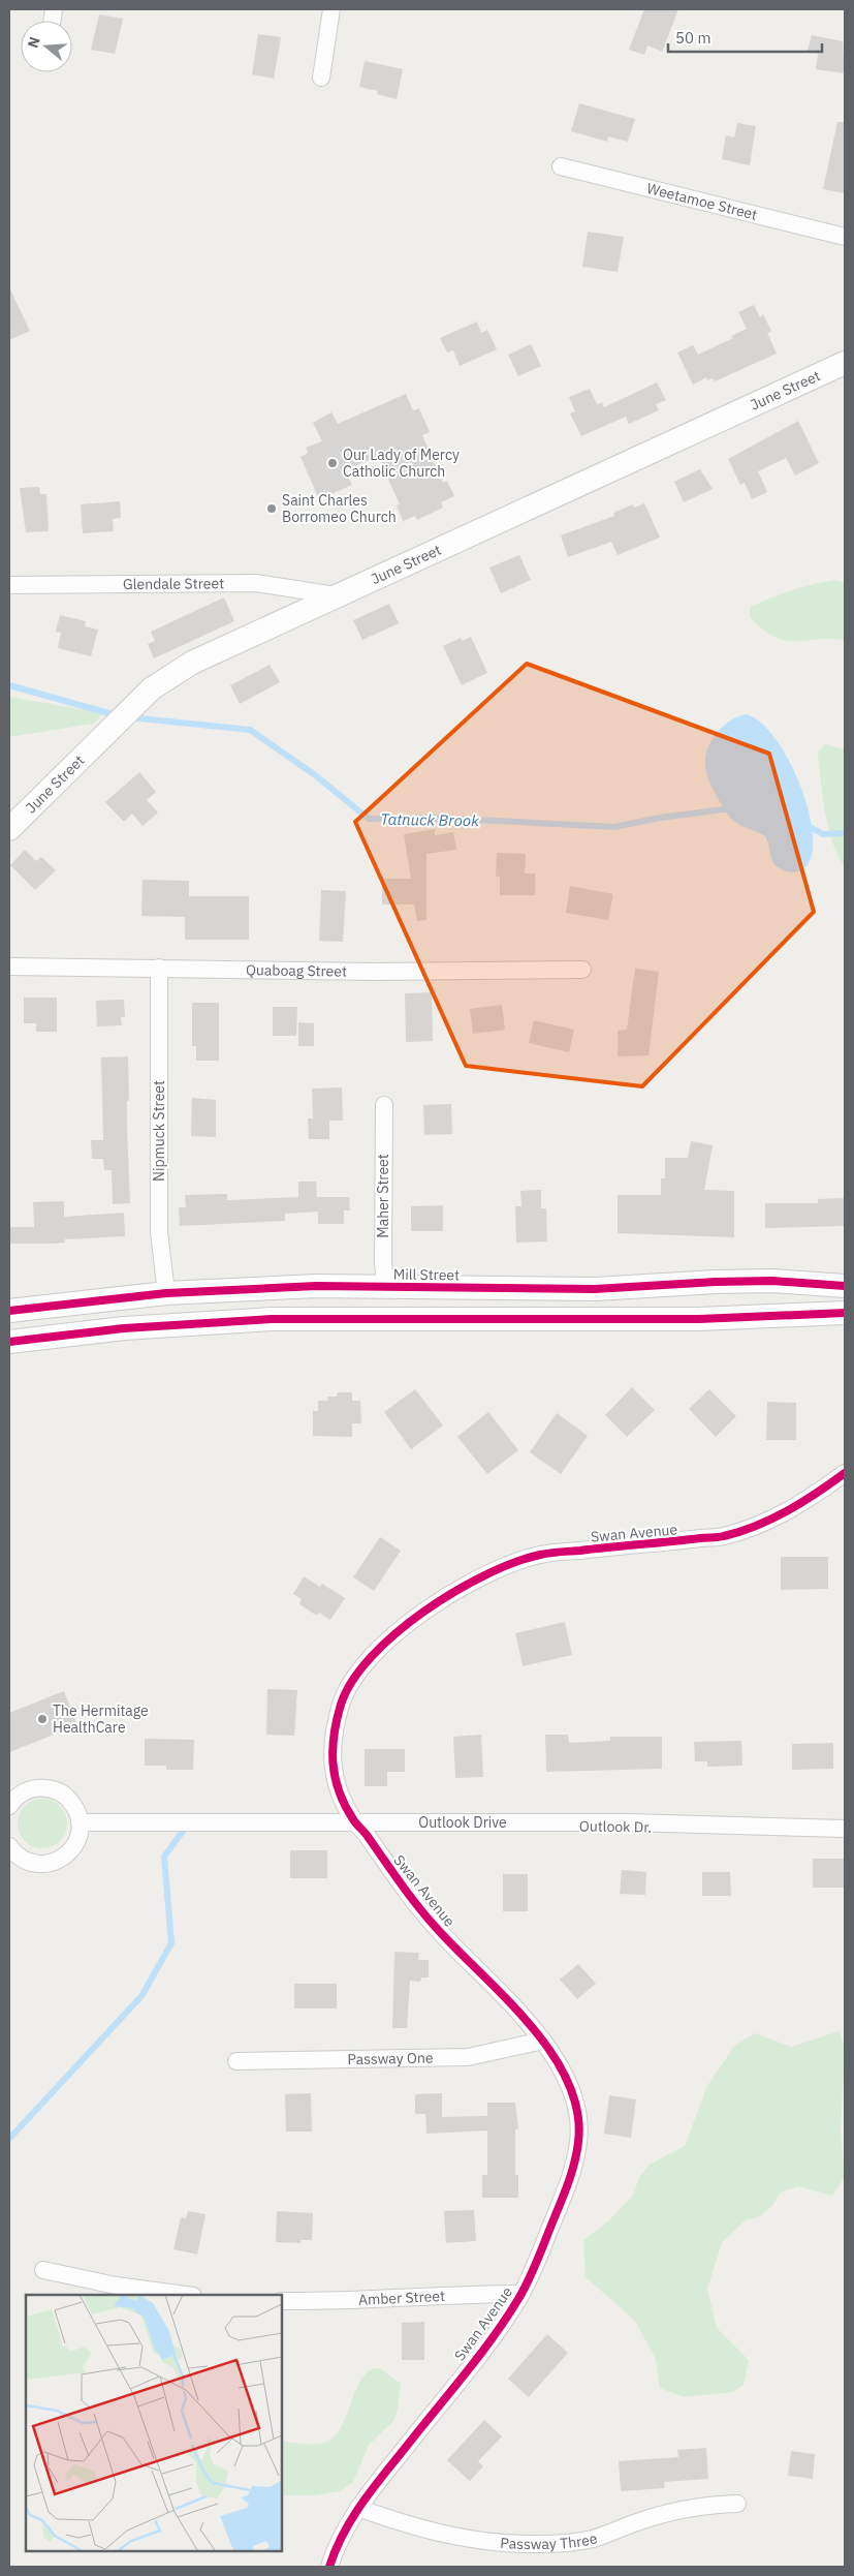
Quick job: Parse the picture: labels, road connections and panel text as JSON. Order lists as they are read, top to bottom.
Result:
{
  "streets": {
    "main road": ["June Street", "Mill Street"],
    "street": [
      "Weetamoe Street",
      "Glendale Street",
      "Quaboag Street",
      "Nipmuck Street",
      "Maher Street",
      "Swan Avenue",
      "Outlook Drive",
      "Passway One",
      "Amber Street",
      "Passway Three"
    ]
  },
  "crossings": [
    ["June Street", "Glendale Street"],
    ["Quaboag Street", "Nipmuck Street"],
    ["Nipmuck Street", "Mill Street"],
    ["Maher Street", "Mill Street"],
    ["Swan Avenue", "Outlook Drive"],
    ["Swan Avenue", "Passway One"],
    ["Swan Avenue", "Amber Street"],
    ["Swan Avenue", "Passway Three"]
  ],
  "water": ["Tatnuck Brook"],
  "places": ["Our Lady of Mercy Catholic Church", "Saint Charles Borromeo Church", "The Hermitage HealthCare"],
  "scale_bar": "50 m",
  "north": "left"
}
